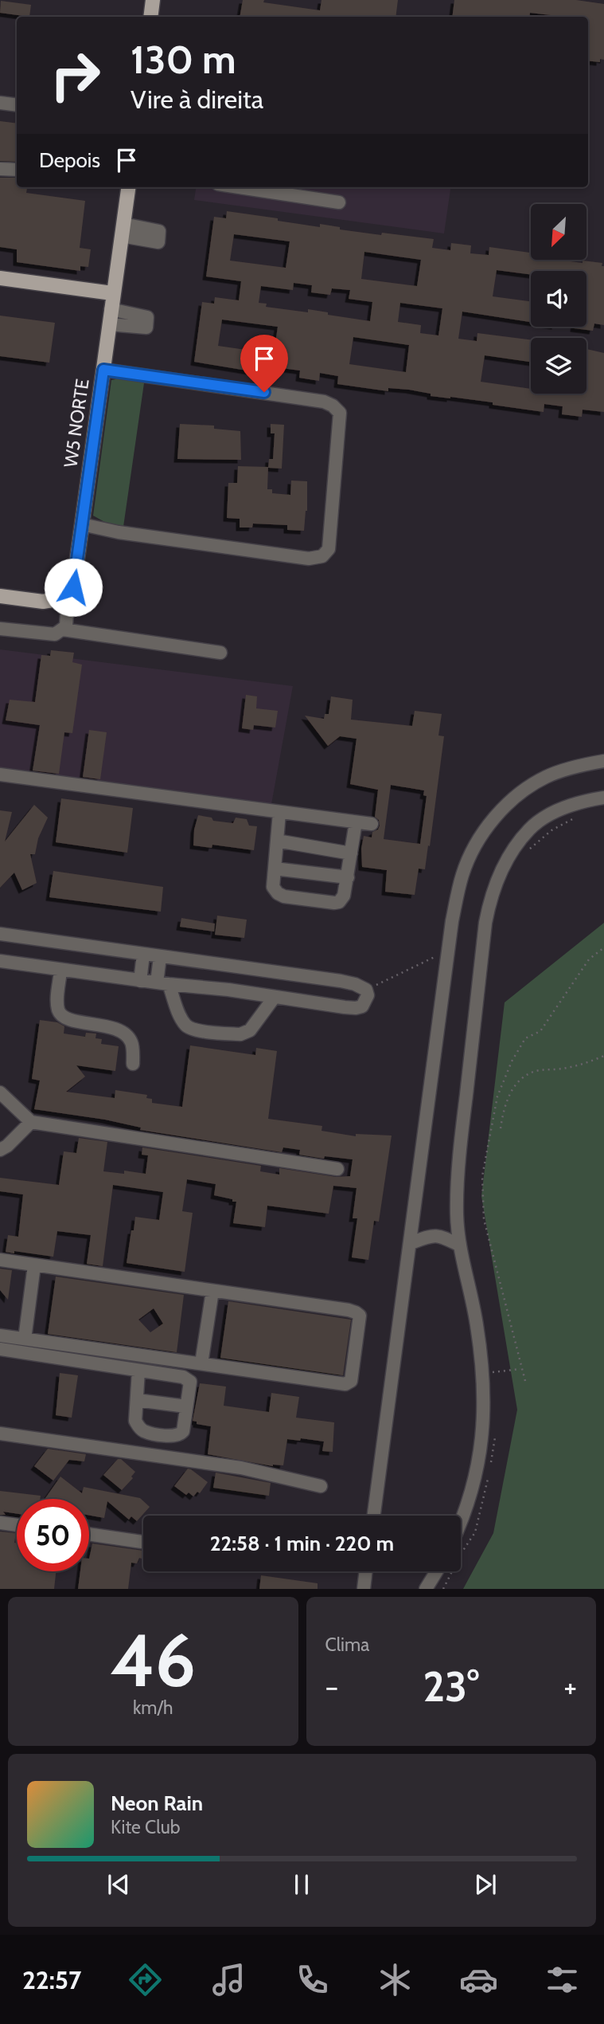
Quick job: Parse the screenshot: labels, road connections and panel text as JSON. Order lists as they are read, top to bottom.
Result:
{
  "streets": {
    "main road": ["W5 NORTE"]
  },
  "north": "bottom left",
  "page": {
    "turn": ["130 m", "Vire à direita"],
    "then": "Depois",
    "limit": "50",
    "trip": "22:58 · 1 min · 220 m",
    "tile": [
      ["46", "km/h"],
      "Clima"
    ],
    "heat": ["−", "23°", "+"],
    "song": ["Neon Rain", "Kite Club"],
    "tabs": "22:57"
  }
}
